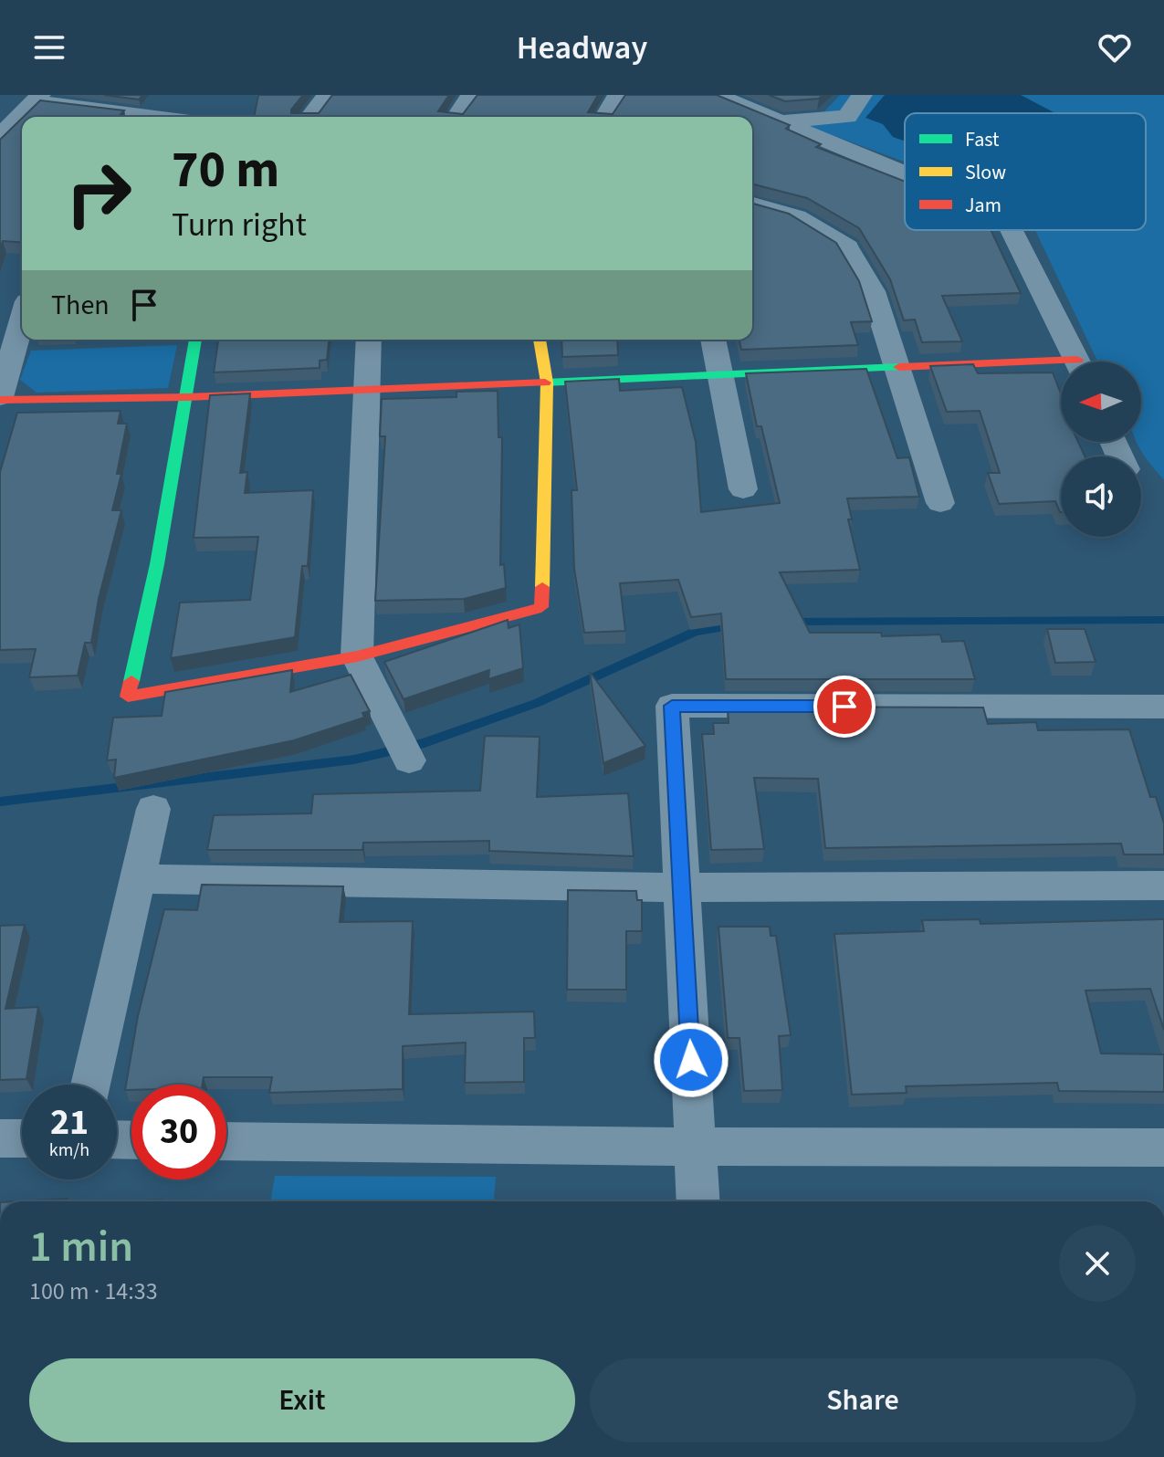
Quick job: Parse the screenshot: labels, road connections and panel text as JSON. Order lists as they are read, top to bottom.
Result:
{
  "legend": ["Fast", "Slow", "Jam"],
  "north": "left",
  "page": {
    "header": "Headway",
    "turn": ["70 m", "Turn right"],
    "then": "Then",
    "speed": "21 km/h",
    "limit": "30",
    "heading": ["1 min", "100 m · 14:33"],
    "buttons": ["Exit", "Share"]
  }
}
